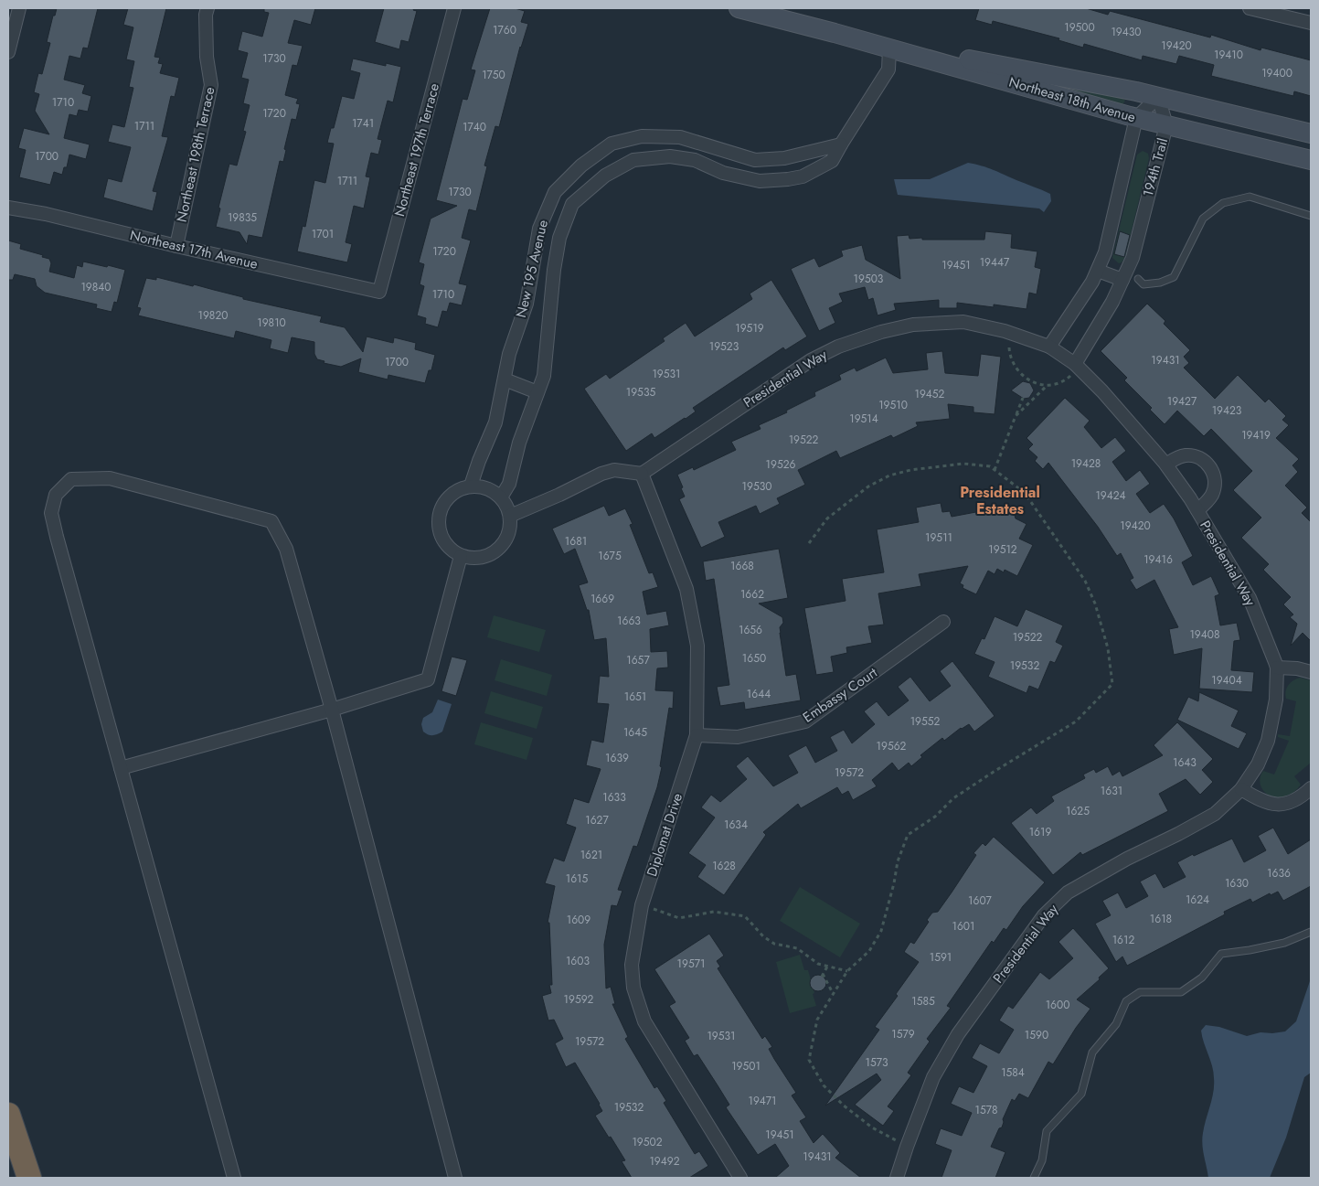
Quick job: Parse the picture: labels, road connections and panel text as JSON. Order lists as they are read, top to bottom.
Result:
{
  "streets": {
    "street": [
      "Northeast 18th Avenue",
      "Northeast 197th Terrace",
      "Northeast 198th Terrace",
      "194th Trail",
      "Northeast 17th Avenue",
      "New 195 Avenue",
      "Presidential Way",
      "Embassy Court",
      "Diplomat Drive"
    ]
  },
  "crossings": [
    ["Northeast 18th Avenue", "194th Trail"],
    ["Northeast 18th Avenue", "New 195 Avenue"],
    ["Northeast 197th Terrace", "Northeast 17th Avenue"],
    ["Northeast 198th Terrace", "Northeast 17th Avenue"],
    ["194th Trail", "Presidential Way"],
    ["Presidential Way", "Diplomat Drive"],
    ["Embassy Court", "Diplomat Drive"]
  ],
  "districts": ["Presidential Estates"],
  "house_numbers": [
    "19500",
    "1760",
    "19430",
    "19420",
    "19410",
    "1730",
    "19400",
    "1750",
    "1710",
    "1720",
    "1741",
    "1711",
    "1740",
    "1700",
    "1711",
    "1730",
    "19835",
    "1701",
    "1720",
    "19447",
    "19451",
    "19503",
    "19840",
    "1710",
    "19820",
    "19810",
    "19519",
    "19523",
    "19431",
    "1700",
    "19531",
    "19535",
    "19452",
    "19427",
    "19510",
    "19423",
    "19514",
    "19419",
    "19522",
    "19428",
    "19526",
    "19530",
    "19424",
    "19420",
    "19511",
    "1681",
    "19512",
    "1675",
    "19416",
    "1668",
    "1662",
    "1669",
    "1663",
    "1656",
    "19408",
    "19522",
    "1650",
    "1657",
    "19532",
    "19404",
    "1644",
    "1651",
    "19552",
    "1645",
    "19562",
    "1639",
    "1643",
    "19572",
    "1631",
    "1633",
    "1625",
    "1627",
    "1634",
    "1619",
    "1621",
    "1628",
    "1636",
    "1615",
    "1630",
    "1624",
    "1607",
    "1618",
    "1609",
    "1601",
    "1612",
    "1591",
    "1603",
    "19571",
    "19592",
    "1585",
    "1600",
    "1579",
    "1590",
    "19531",
    "19572",
    "1573",
    "19501",
    "1584",
    "19471",
    "19532",
    "1578",
    "19451",
    "19502",
    "19431",
    "19492"
  ]
}
